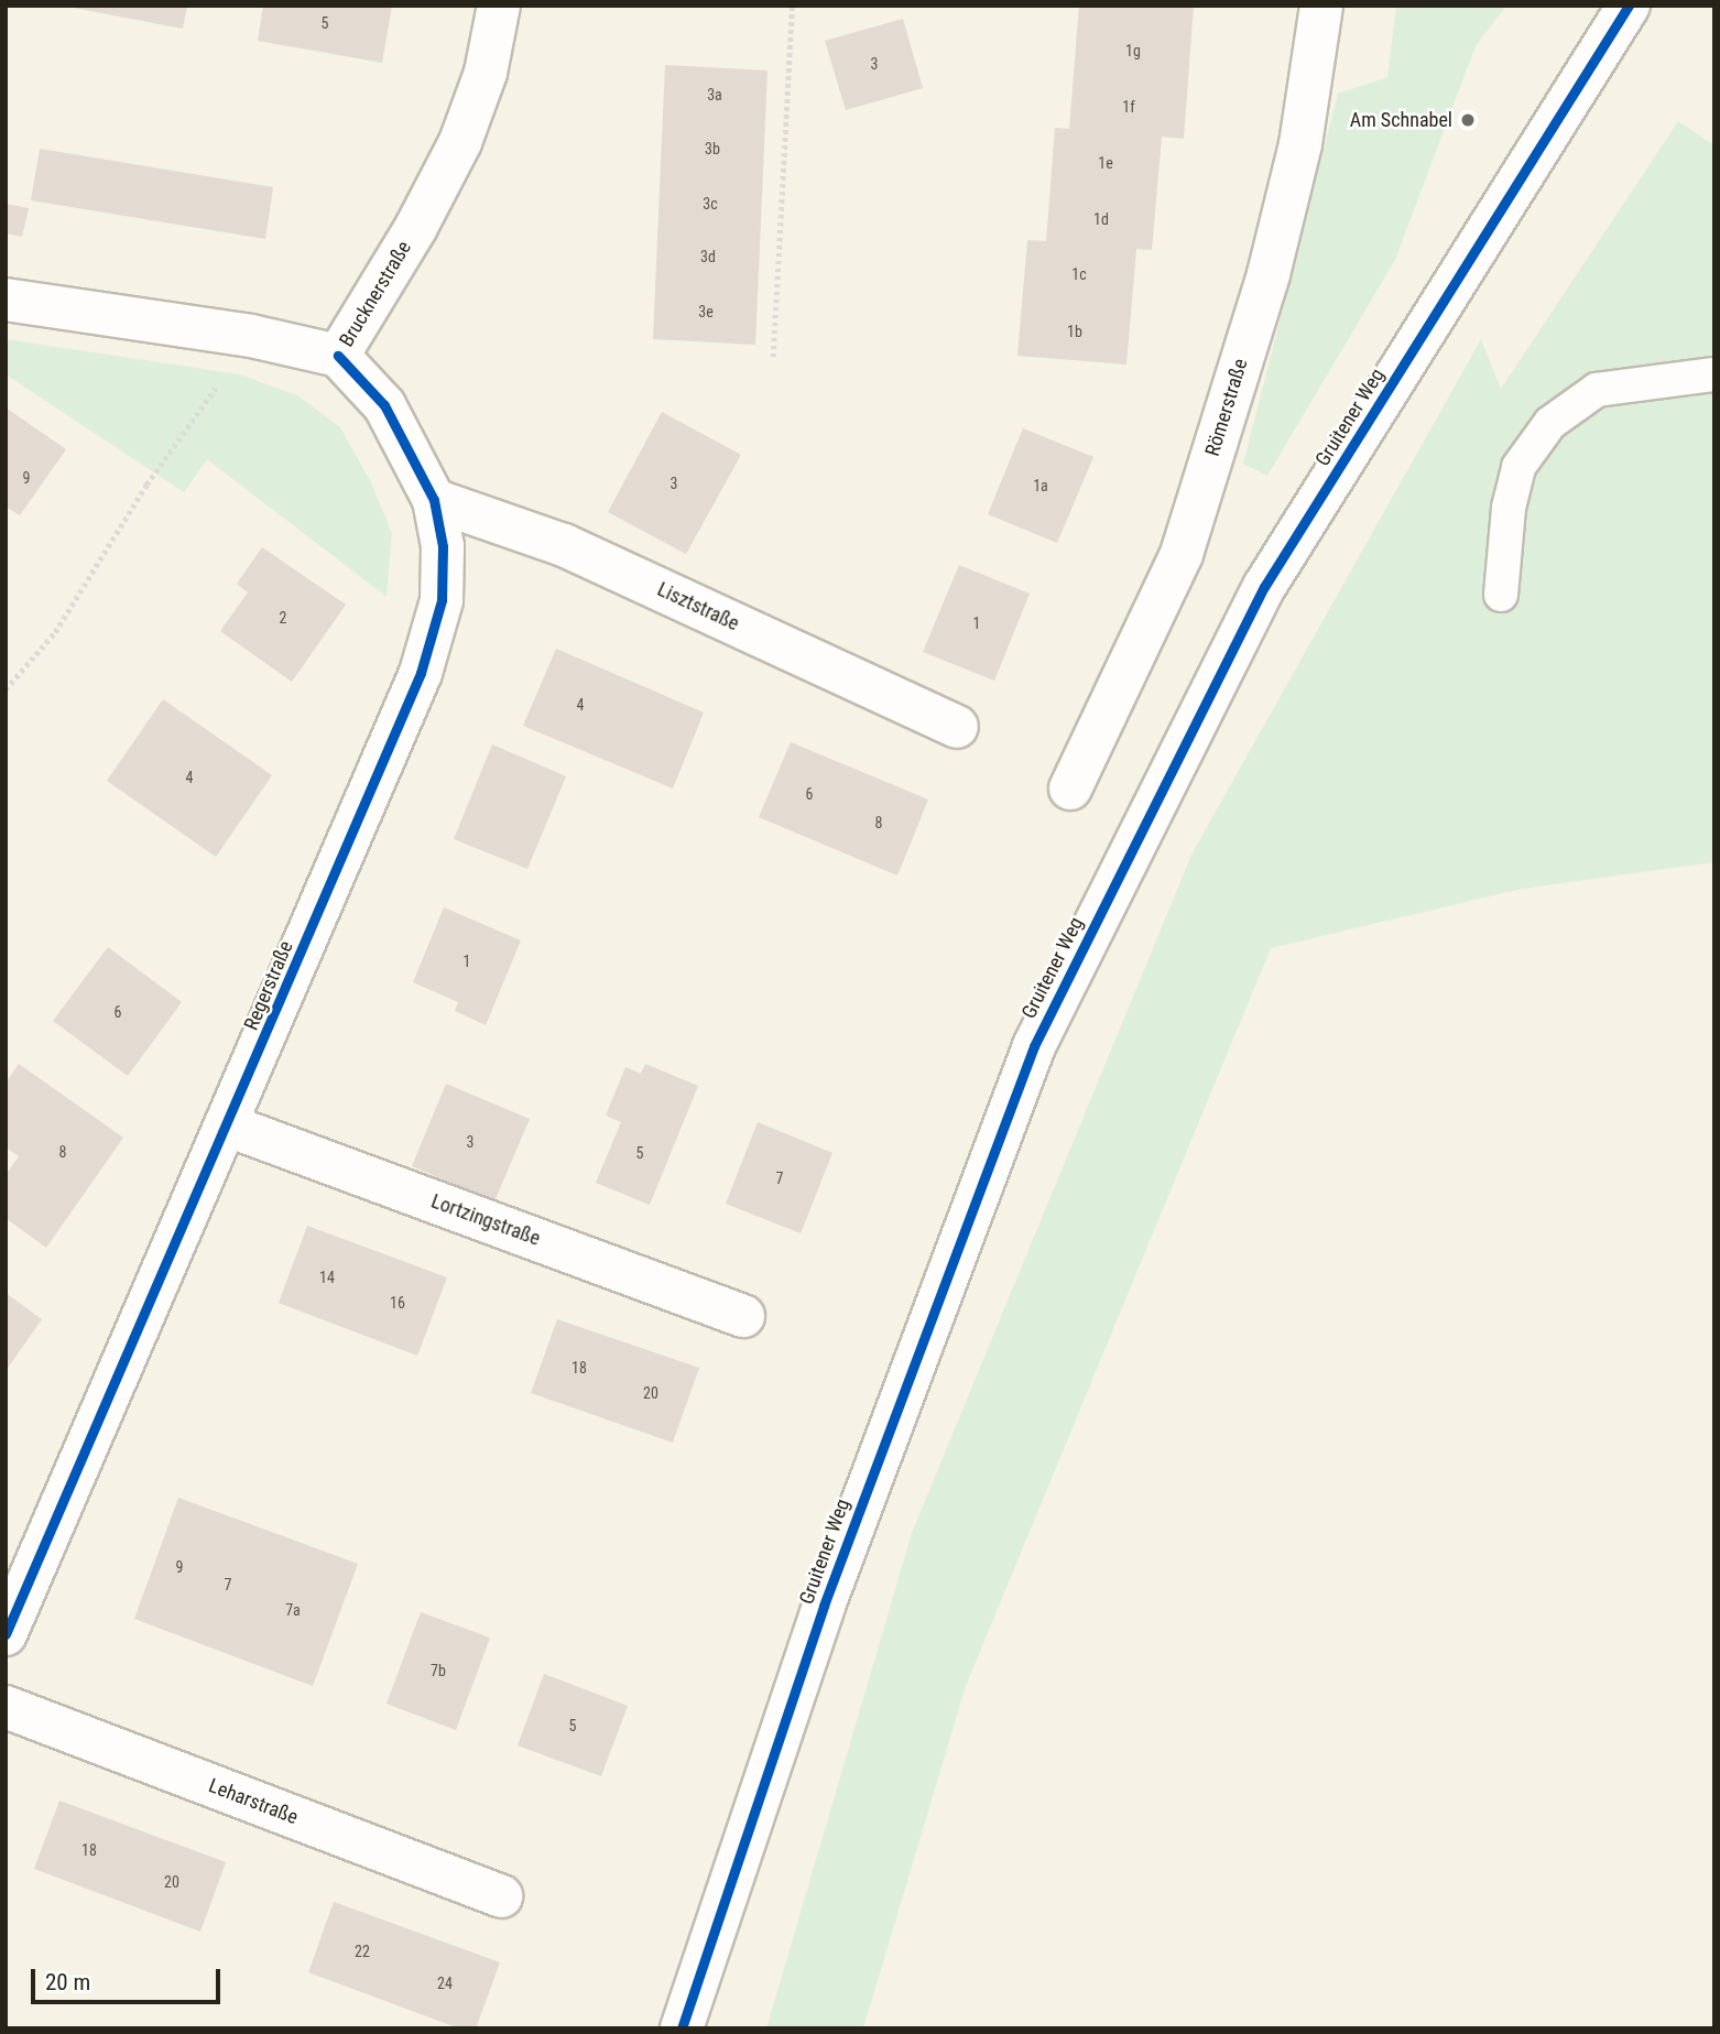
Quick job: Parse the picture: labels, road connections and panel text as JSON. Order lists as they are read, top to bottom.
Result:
{
  "streets": {
    "street": [
      "Brucknerstraße",
      "Römerstraße",
      "Gruitener Weg",
      "Lisztstraße",
      "Regerstraße",
      "Lortzingstraße",
      "Leharstraße"
    ]
  },
  "crossings": [
    ["Brucknerstraße", "Regerstraße"],
    ["Lisztstraße", "Regerstraße"],
    ["Regerstraße", "Lortzingstraße"]
  ],
  "places": ["Am Schnabel"],
  "house_numbers": [
    "5",
    "1g",
    "3",
    "3a",
    "1f",
    "3b",
    "1e",
    "3c",
    "1d",
    "3d",
    "1c",
    "3e",
    "1b",
    "9",
    "3",
    "1a",
    "2",
    "1",
    "4",
    "4",
    "6",
    "8",
    "1",
    "6",
    "3",
    "8",
    "5",
    "7",
    "14",
    "16",
    "18",
    "20",
    "9",
    "7",
    "7a",
    "7b",
    "5",
    "18",
    "20",
    "22",
    "24"
  ],
  "scale_bar": "20 m"
}
